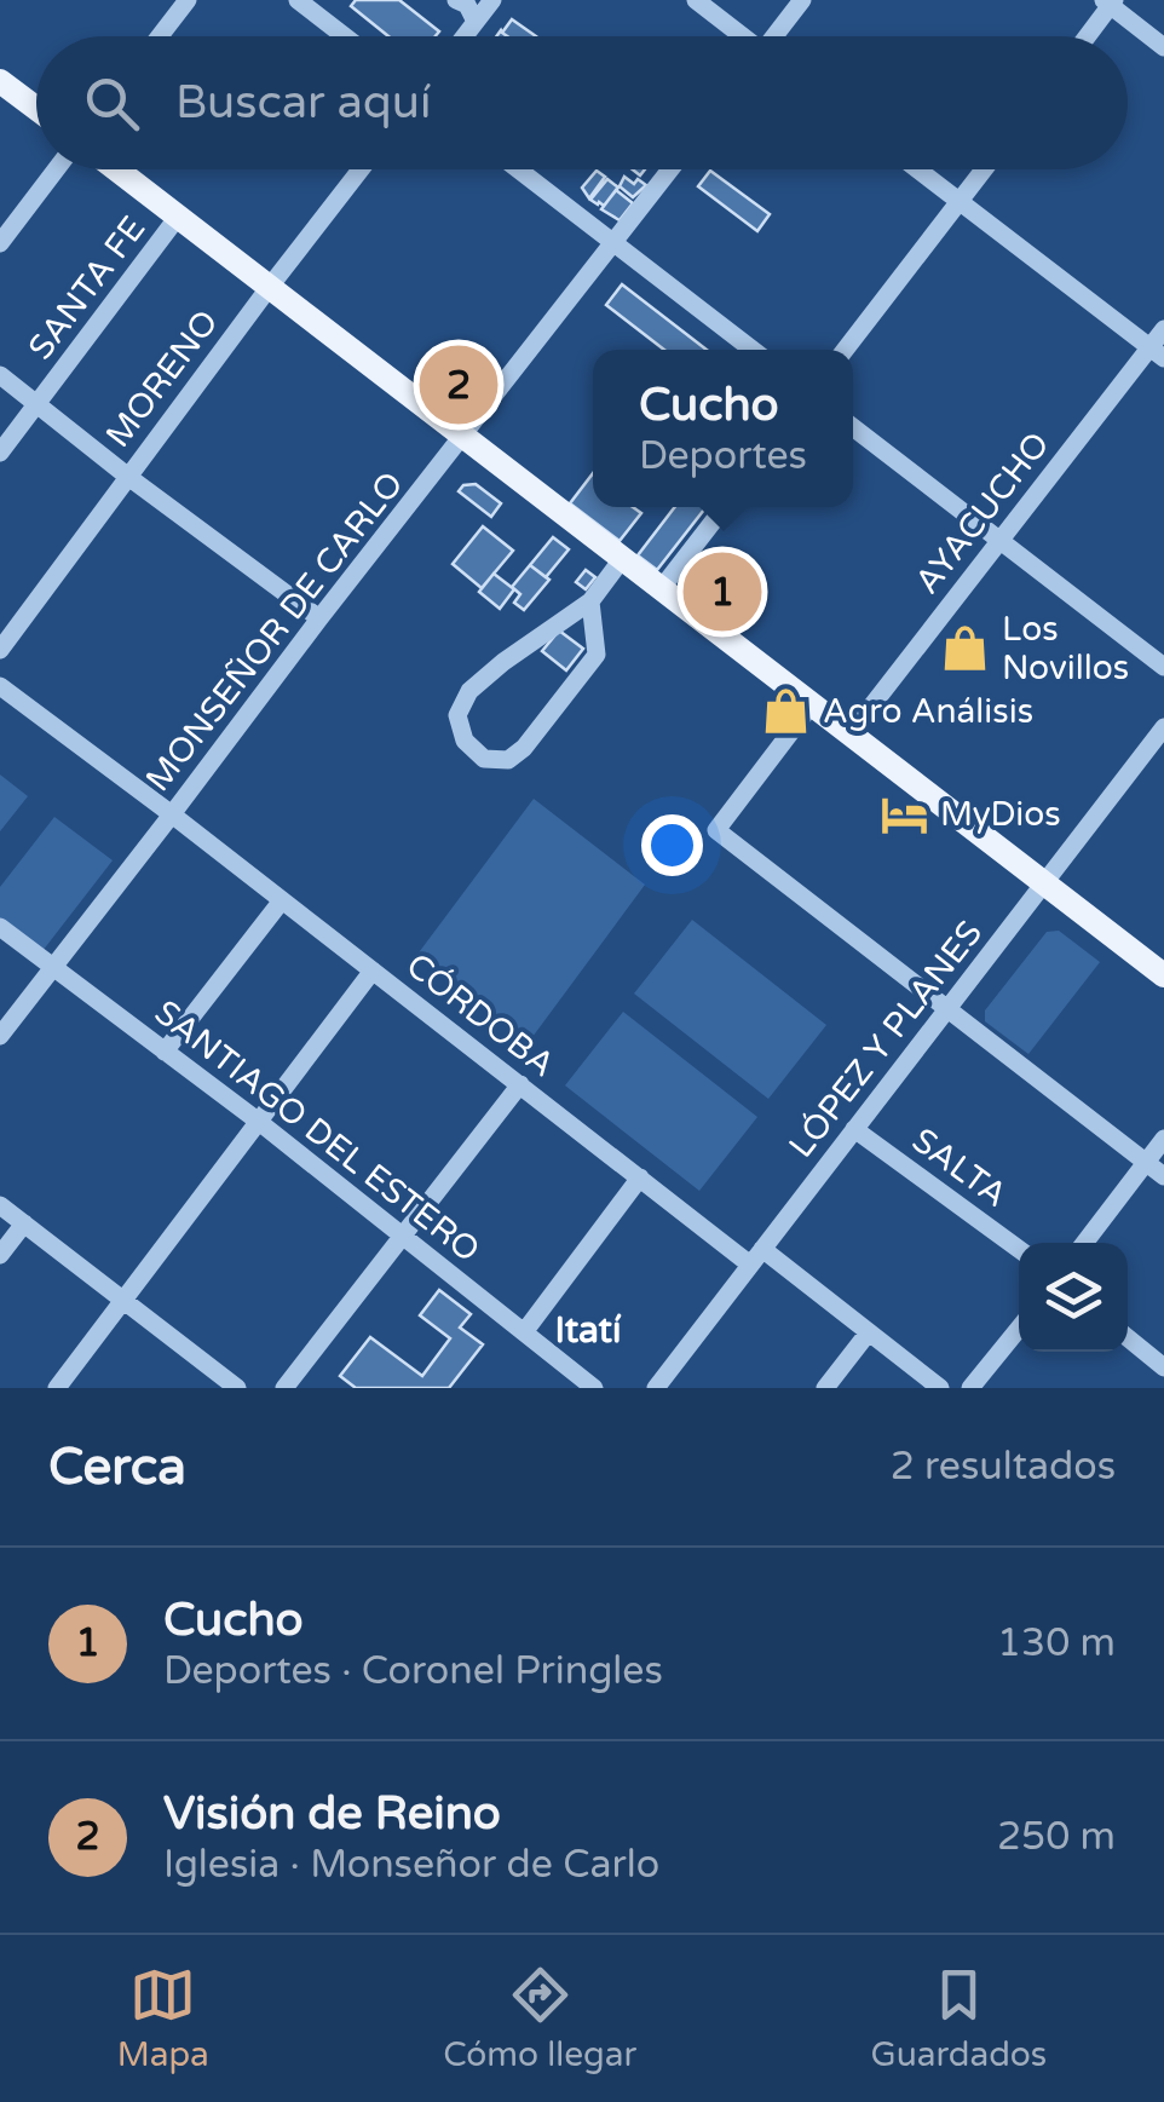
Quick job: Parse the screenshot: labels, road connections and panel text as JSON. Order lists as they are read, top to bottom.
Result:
{
  "streets": {
    "street": [
      "SANTA FE",
      "MORENO",
      "AYACUCHO",
      "MONSEÑOR DE CARLO",
      "CÓRDOBA",
      "LÓPEZ Y PLANES",
      "SANTIAGO DEL ESTERO",
      "SALTA"
    ]
  },
  "crossings": [
    ["MONSEÑOR DE CARLO", "CÓRDOBA"],
    ["MONSEÑOR DE CARLO", "SANTIAGO DEL ESTERO"],
    ["CÓRDOBA", "LÓPEZ Y PLANES"],
    ["LÓPEZ Y PLANES", "SALTA"]
  ],
  "districts": ["Itatí"],
  "places": {
    "shop": ["Los Novillos", "Agro Análisis"],
    "hotel": ["MyDios"]
  },
  "page": {
    "search": "Buscar aquí",
    "pins": ["2", "1"],
    "popup": ["Cucho", "Deportes"],
    "heading": ["Cerca", "2 resultados"],
    "list": [
      {
        "mark": "1",
        "name": "Cucho",
        "note": "Deportes · Coronel Pringles",
        "value": "130 m"
      },
      {
        "mark": "2",
        "name": "Visión de Reino",
        "note": "Iglesia · Monseñor de Carlo",
        "value": "250 m"
      }
    ],
    "nav": ["Mapa", "Cómo llegar", "Guardados"]
  }
}
